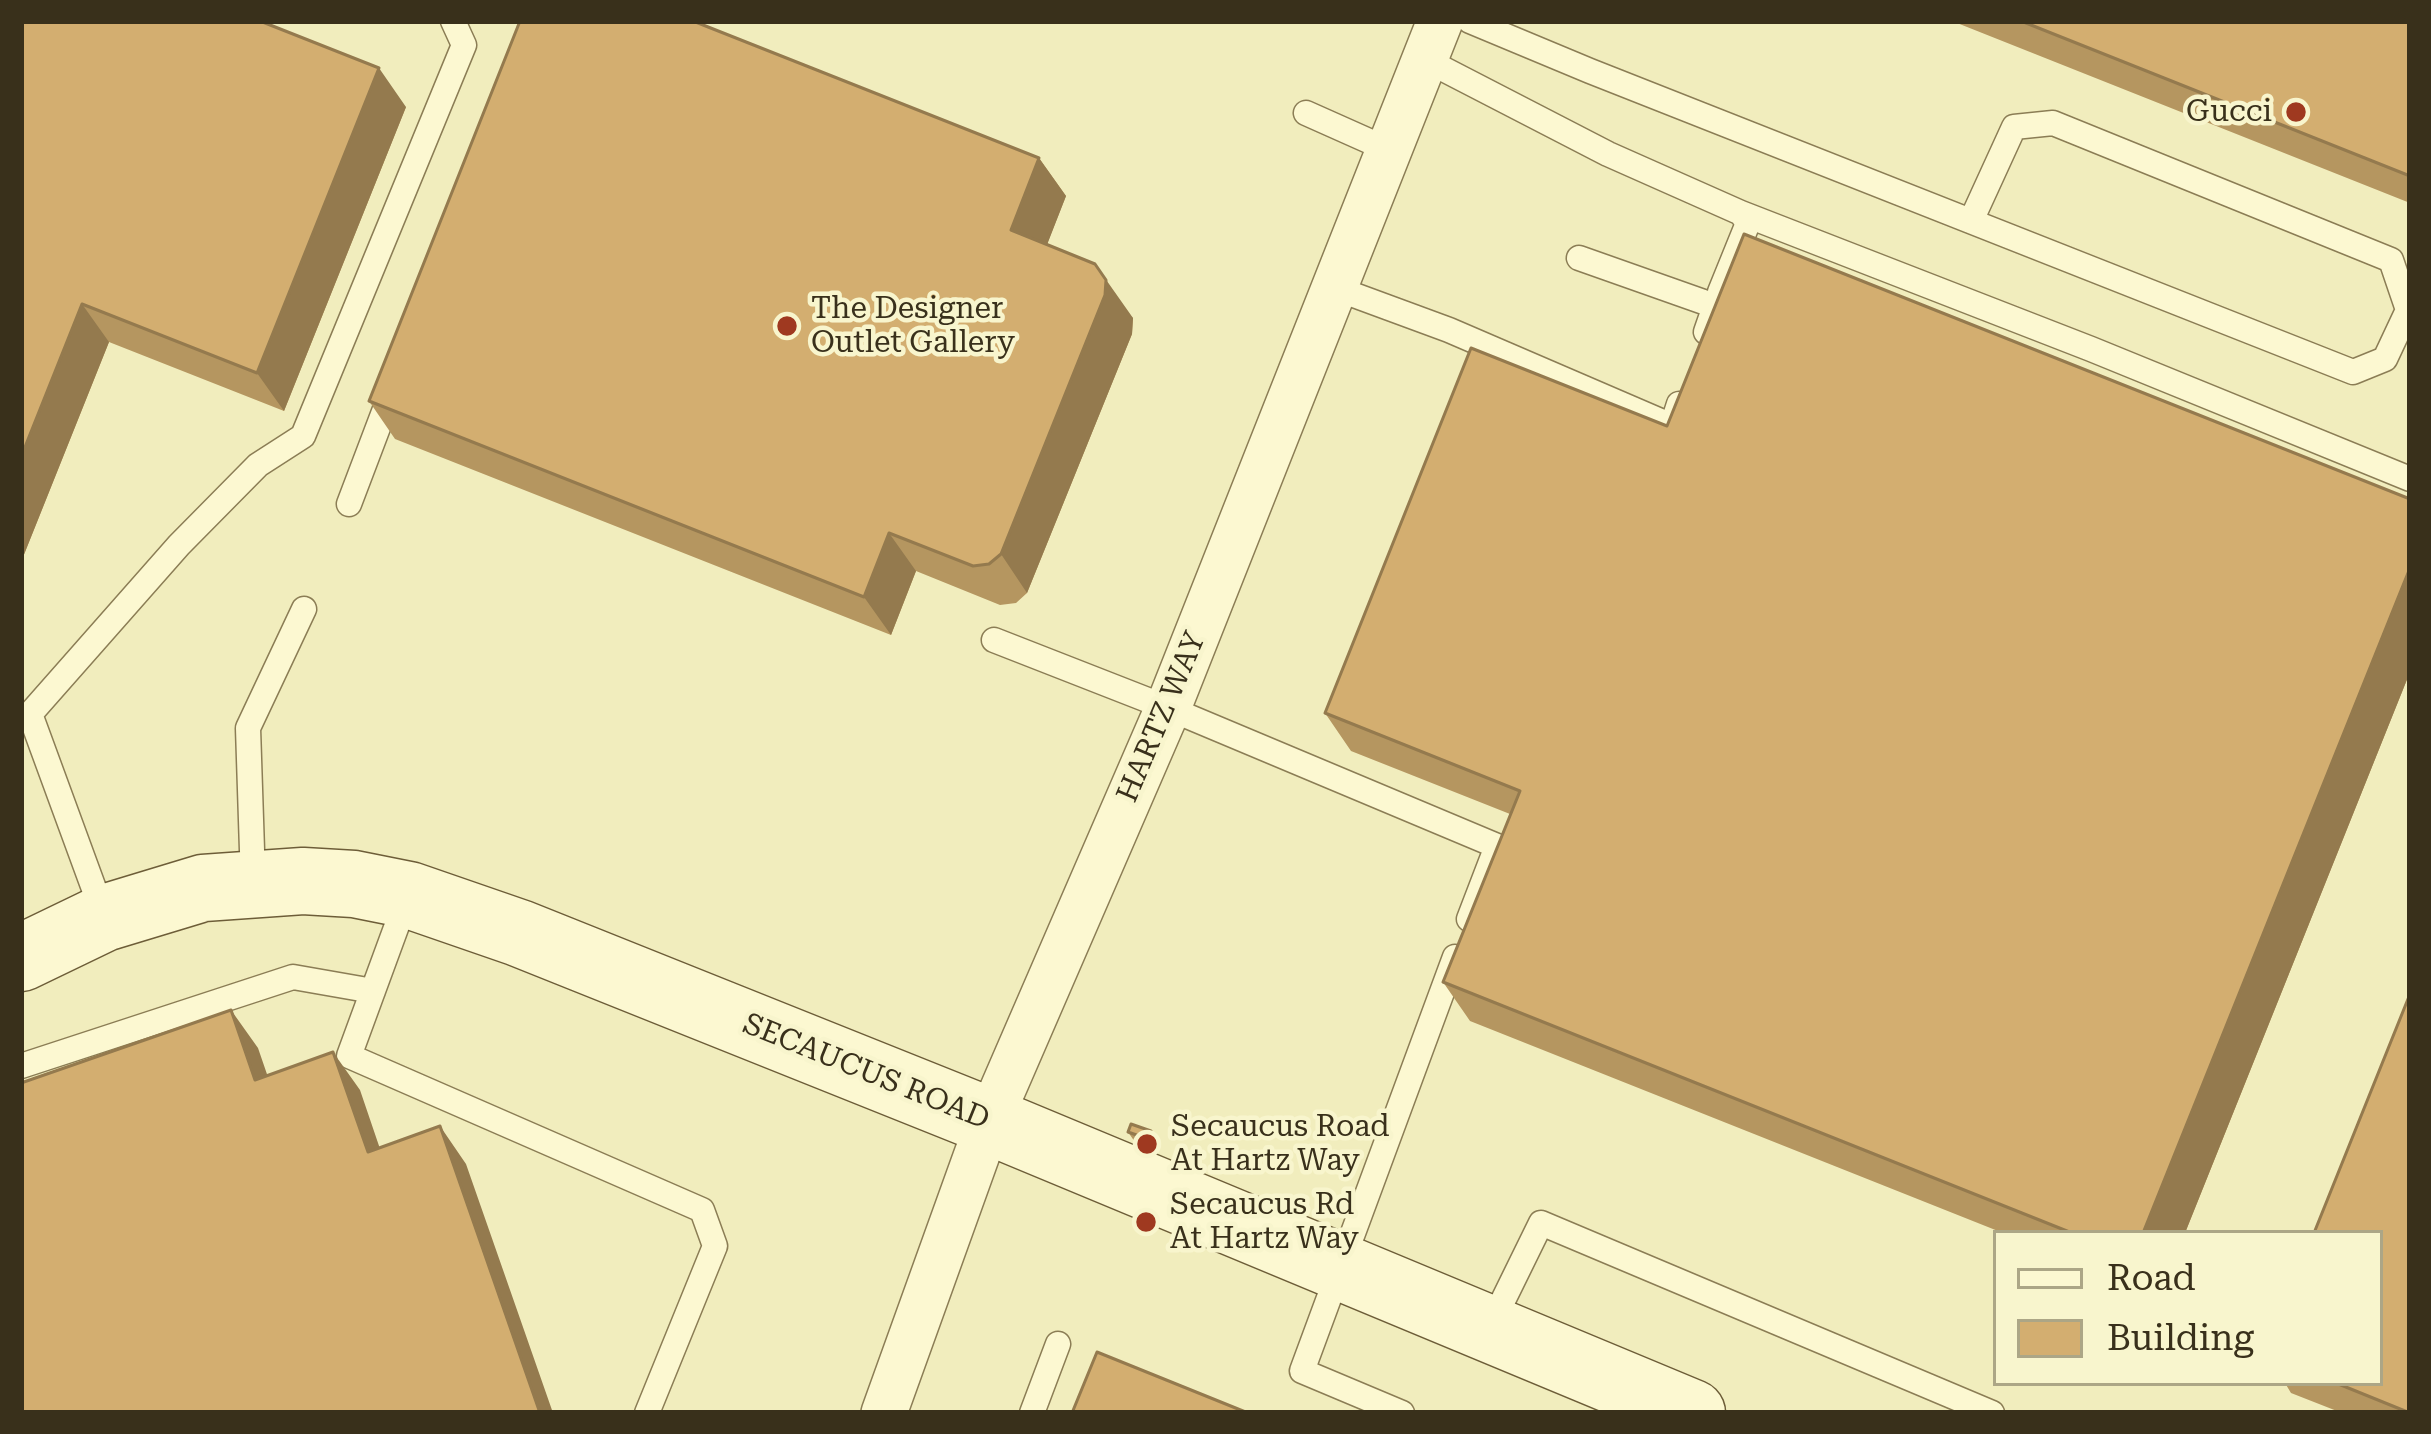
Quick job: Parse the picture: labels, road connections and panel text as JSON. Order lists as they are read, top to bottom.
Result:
{
  "streets": {
    "main road": ["SECAUCUS ROAD"],
    "street": ["HARTZ WAY"]
  },
  "crossings": [
    ["HARTZ WAY", "SECAUCUS ROAD"]
  ],
  "places": [
    "Gucci",
    "The Designer Outlet Gallery",
    "Secaucus Road At Hartz Way",
    "Secaucus Rd At Hartz Way"
  ],
  "legend": ["Road", "Building"]
}
